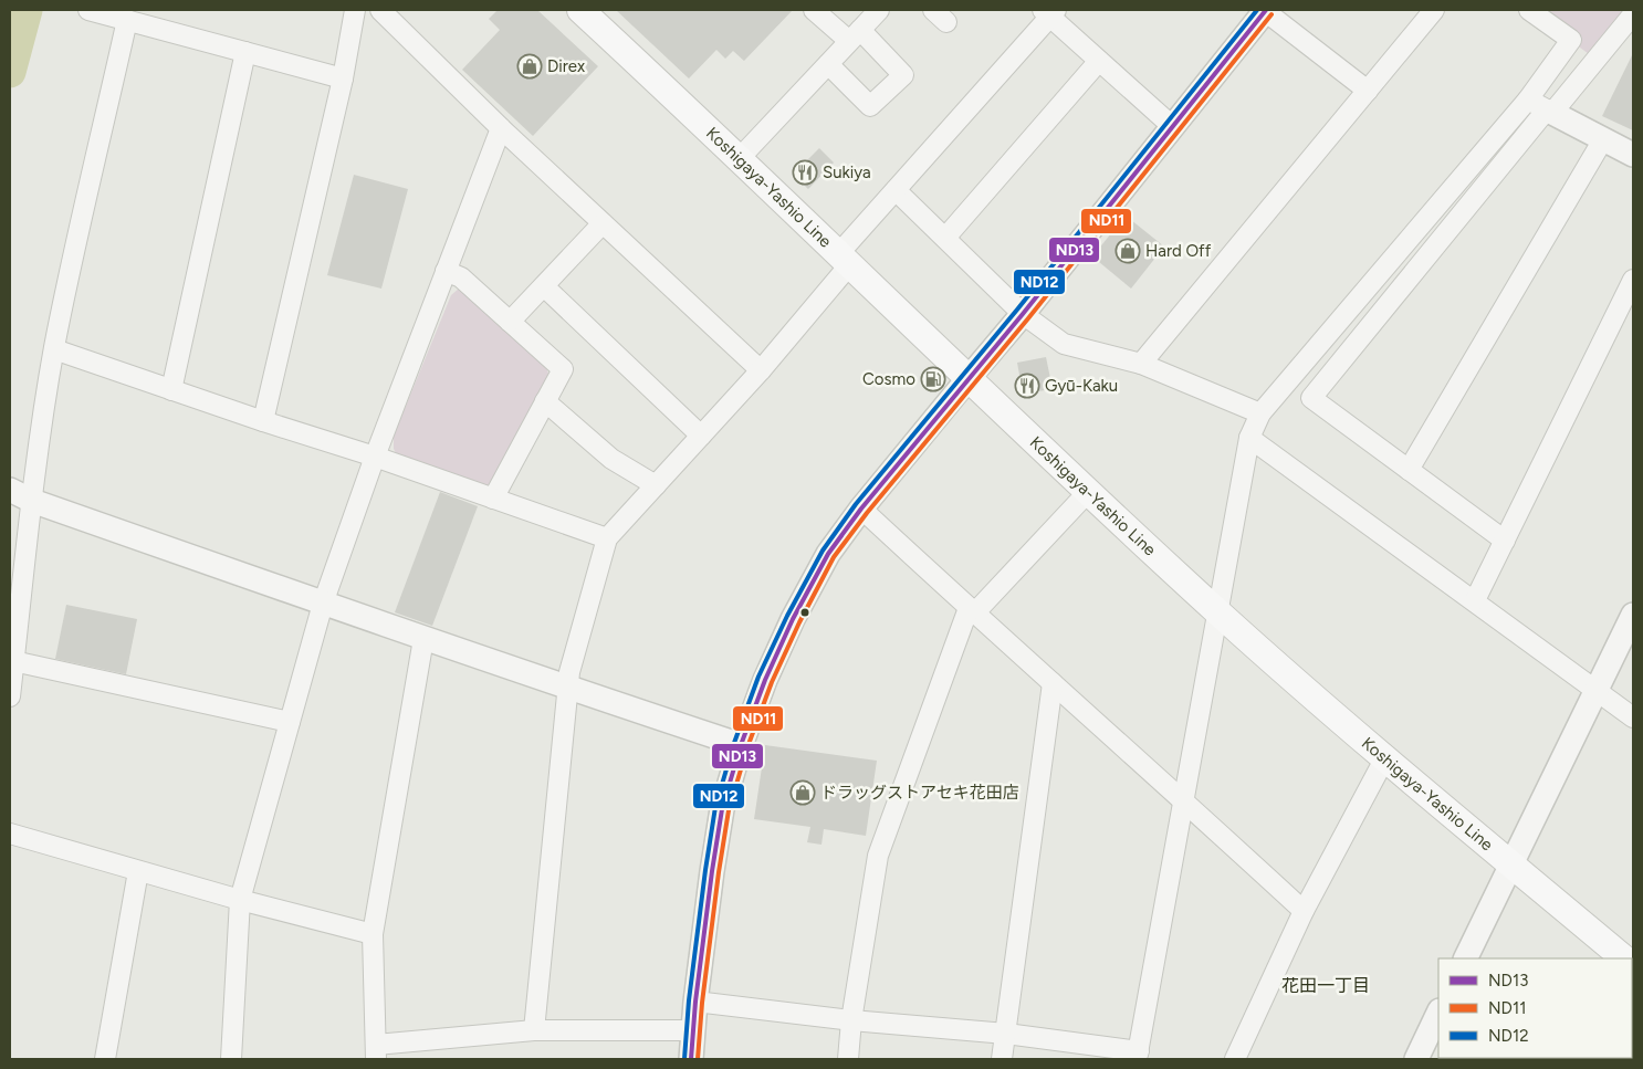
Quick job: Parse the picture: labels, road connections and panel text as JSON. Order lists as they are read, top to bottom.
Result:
{
  "streets": {
    "main road": ["Koshigaya-Yashio Line"]
  },
  "districts": ["花田一丁目"],
  "places": {
    "shop": ["Direx", "Hard Off", "ドラッグストアセキ花田店"],
    "restaurant": ["Sukiya", "Gyū-Kaku"],
    "fuel station": ["Cosmo"]
  },
  "lines": ["transit line ND13", "transit line ND12", "transit line ND11"],
  "legend": ["ND13", "ND11", "ND12"]
}
